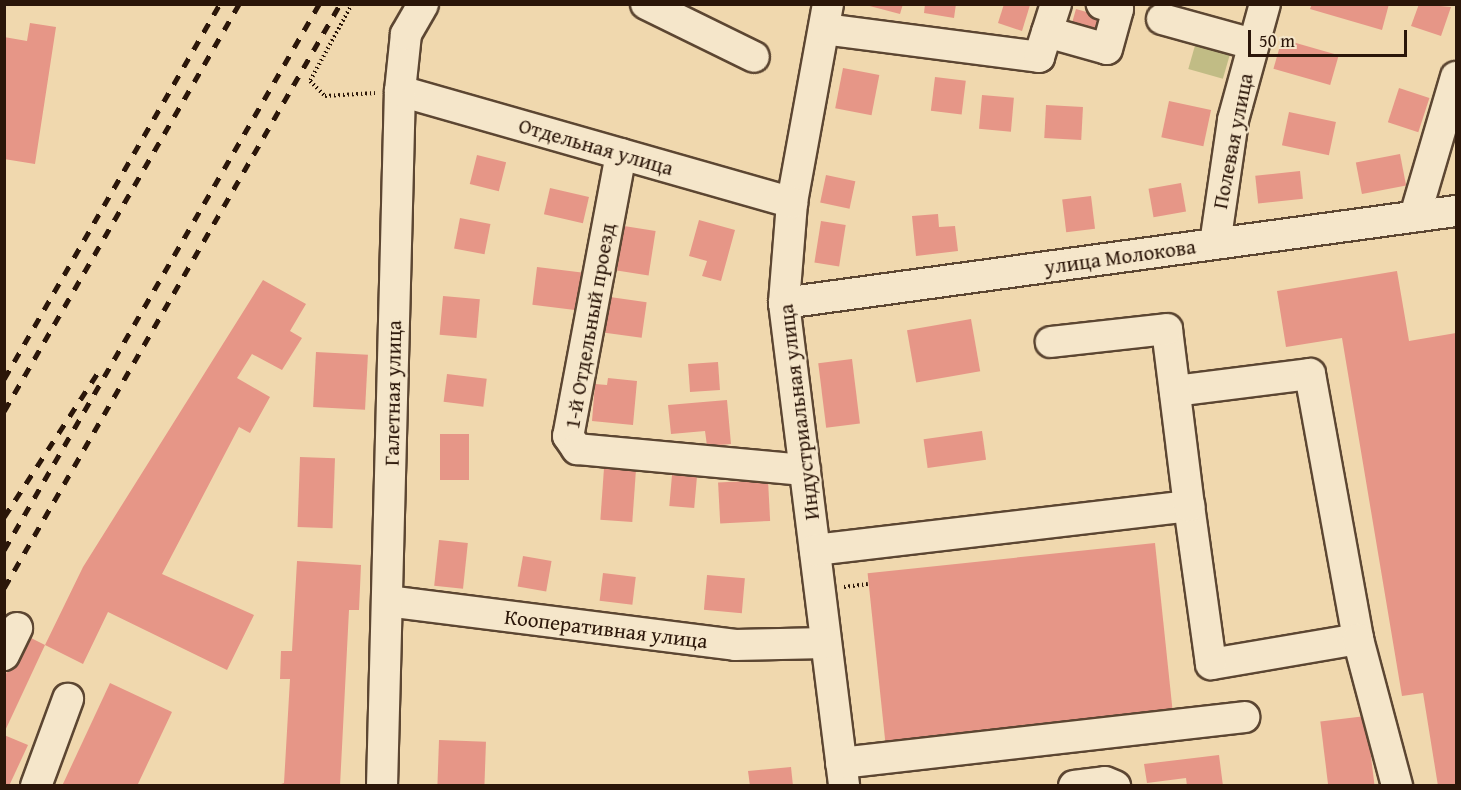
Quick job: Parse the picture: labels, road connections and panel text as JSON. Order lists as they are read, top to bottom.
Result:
{
  "streets": {
    "street": [
      "Полевая улица",
      "Отдельная улица",
      "улица Молокова",
      "1-й Отдельный проезд",
      "Галетная улица",
      "Индустриальная улица",
      "Кооперативная улица"
    ]
  },
  "crossings": [
    ["Полевая улица", "улица Молокова"],
    ["Отдельная улица", "1-й Отдельный проезд"],
    ["Отдельная улица", "Галетная улица"],
    ["Отдельная улица", "Индустриальная улица"],
    ["улица Молокова", "Индустриальная улица"],
    ["1-й Отдельный проезд", "Индустриальная улица"],
    ["Галетная улица", "Кооперативная улица"],
    ["Индустриальная улица", "Кооперативная улица"]
  ],
  "scale_bar": "50 m"
}
